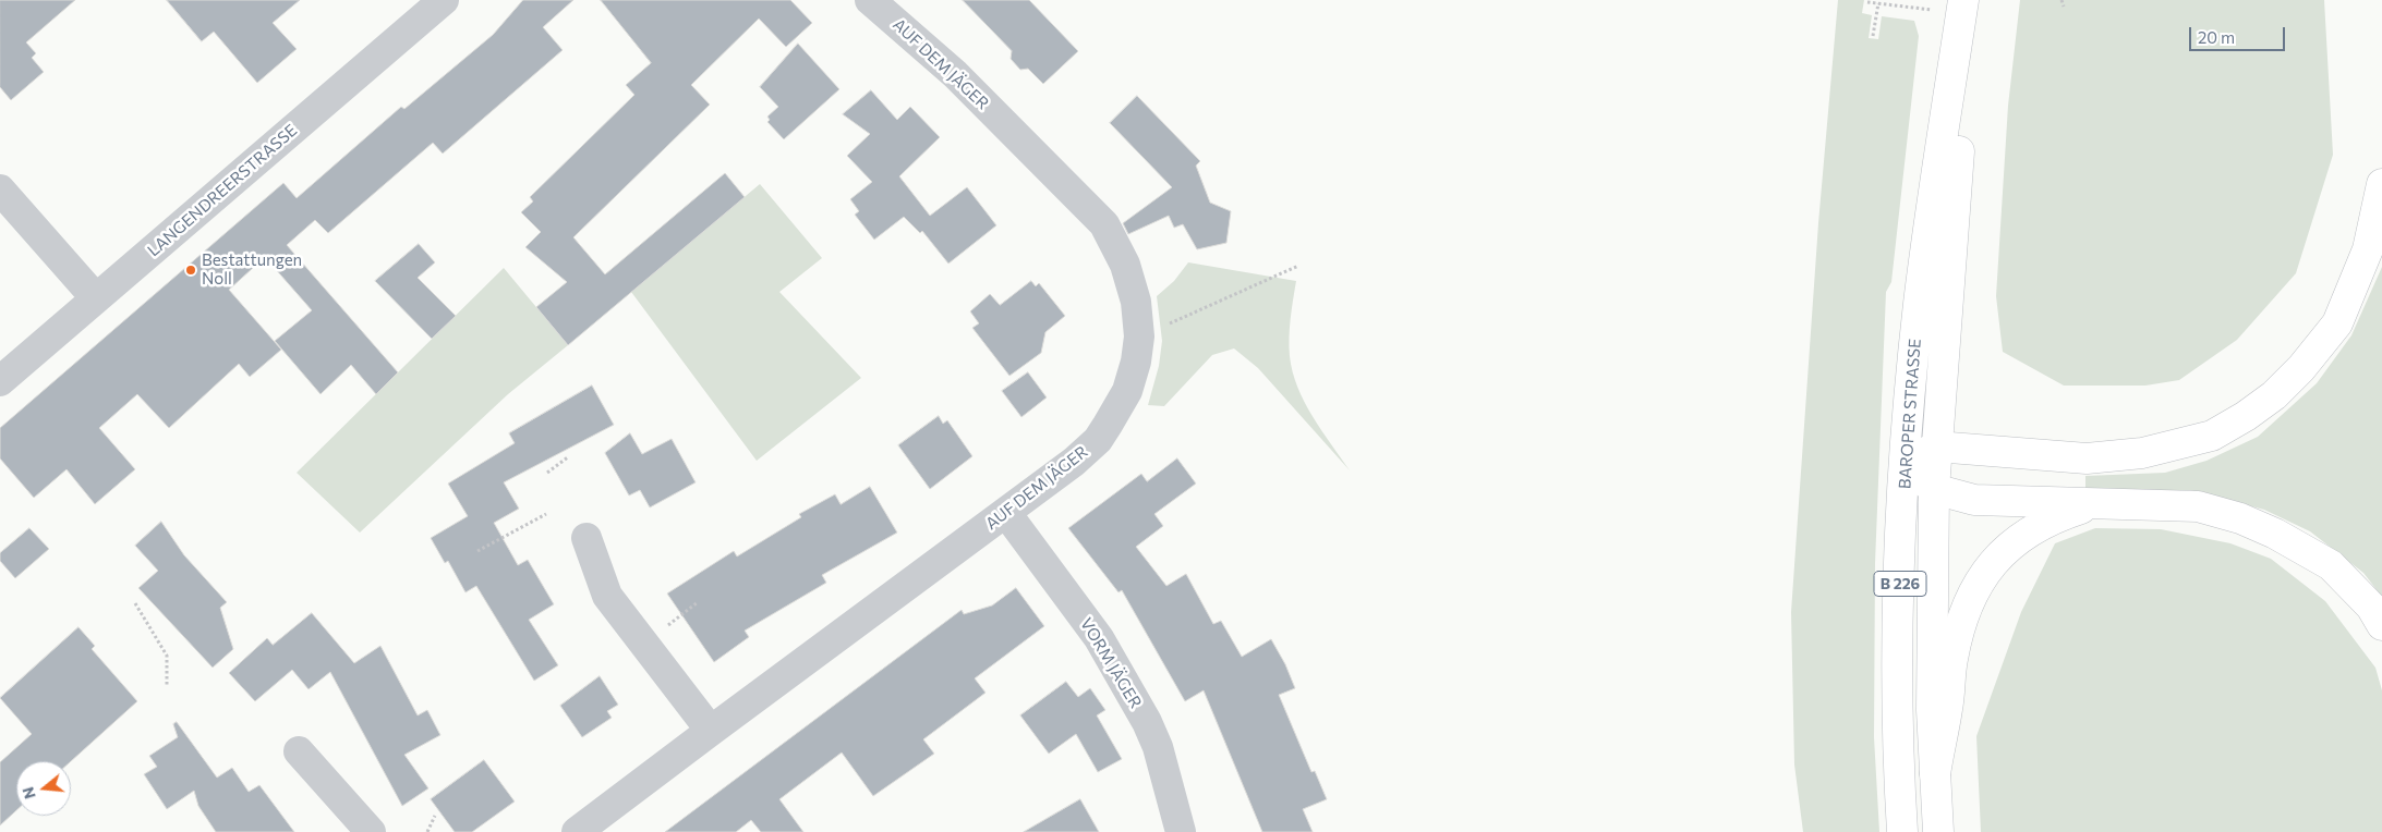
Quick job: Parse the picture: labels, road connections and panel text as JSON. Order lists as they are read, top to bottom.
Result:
{
  "streets": {
    "main road": ["BAROPER STRASSE", "B 226"],
    "street": ["AUF DEM JÄGER", "LANGENDREERSTRASSE", "VORM JÄGER"]
  },
  "crossings": [
    ["AUF DEM JÄGER", "VORM JÄGER"]
  ],
  "places": ["Bestattungen Noll"],
  "scale_bar": "20 m",
  "north": "left"
}
